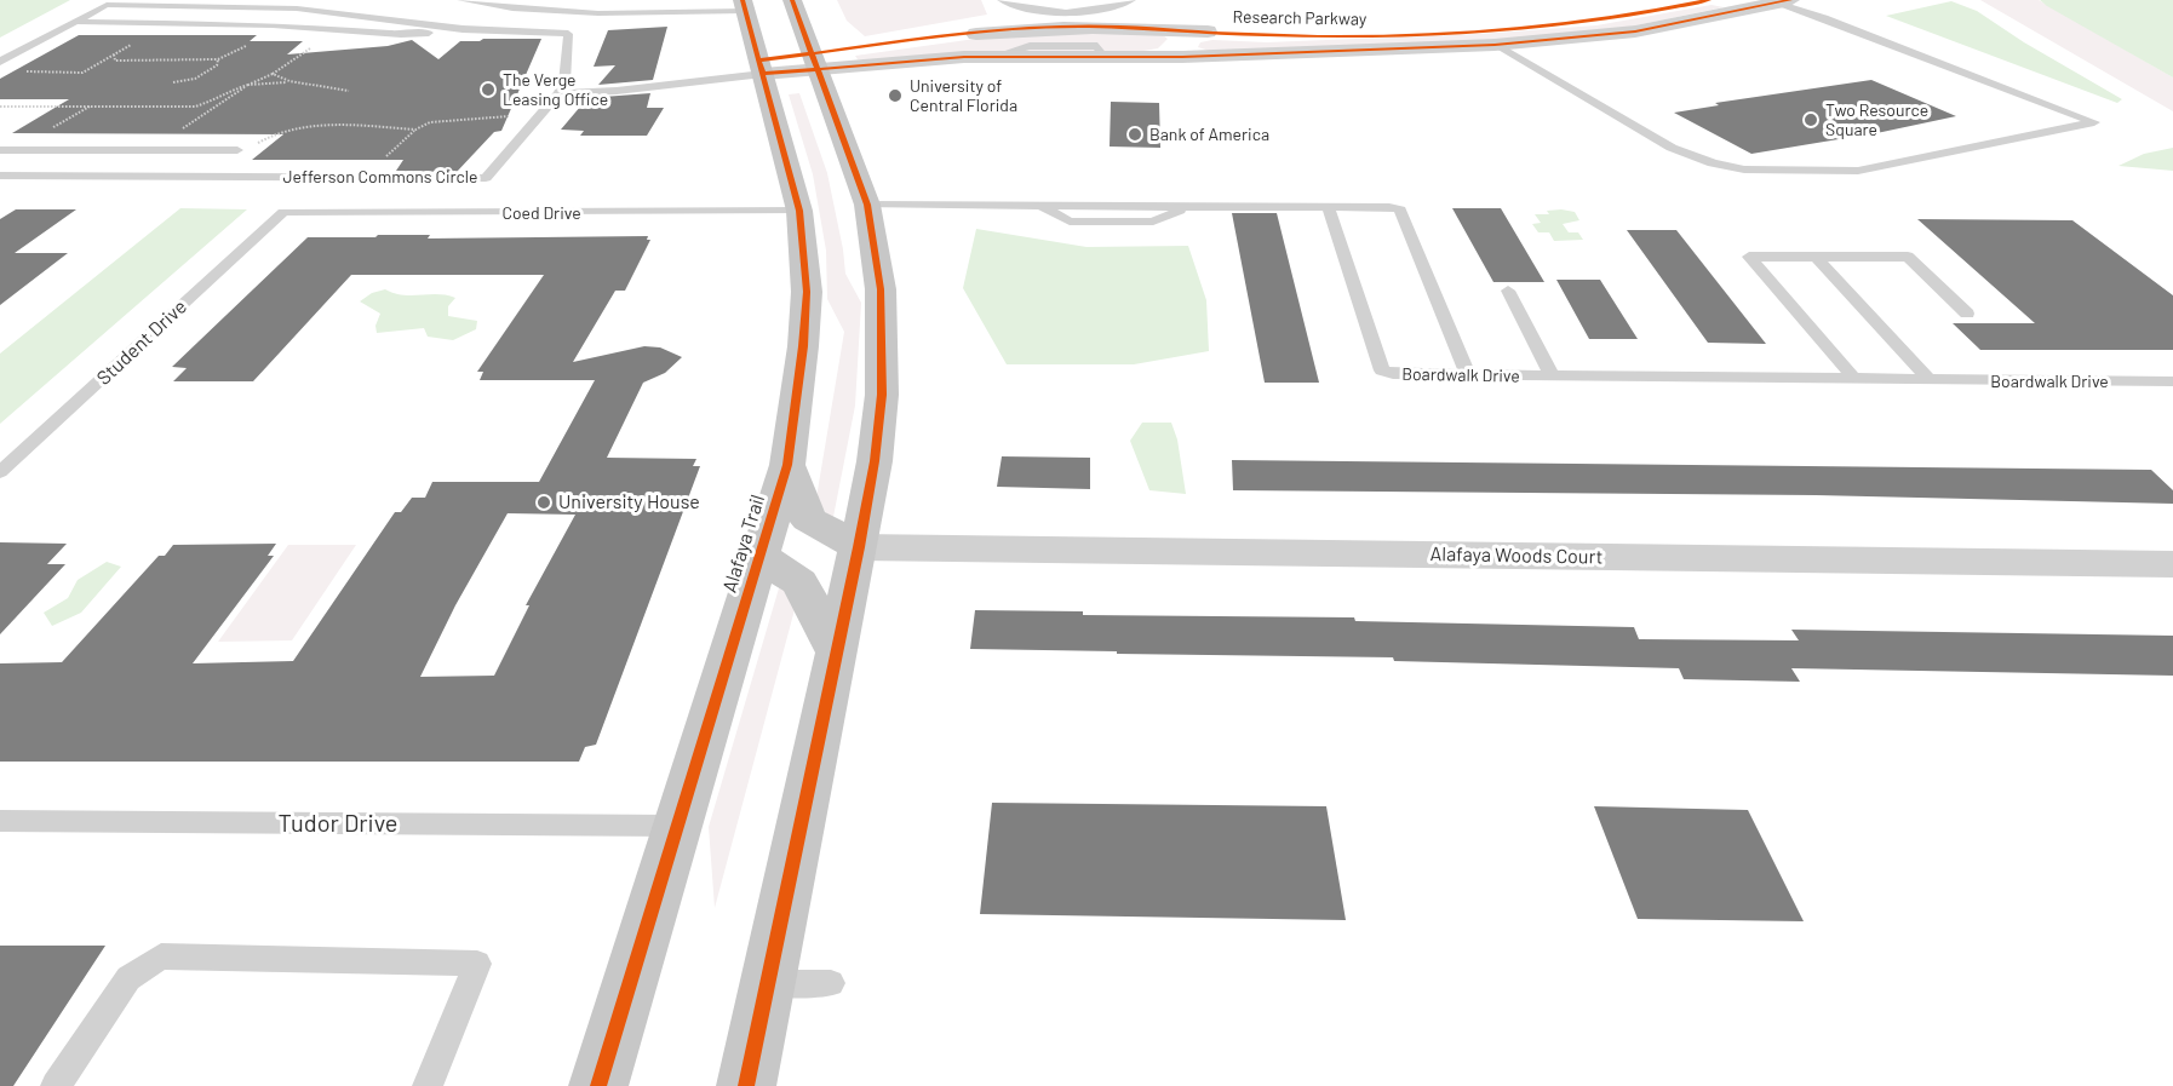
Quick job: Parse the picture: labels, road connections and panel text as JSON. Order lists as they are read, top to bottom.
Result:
{
  "streets": {
    "main road": ["Alafaya Trail"],
    "street": ["Research Parkway", "Alafaya Woods Court"],
    "lane": [
      "Jefferson Commons Circle",
      "Coed Drive",
      "Student Drive",
      "Boardwalk Drive",
      "Tudor Drive"
    ]
  },
  "crossings": [
    ["Research Parkway", "Alafaya Trail"],
    ["Coed Drive", "Student Drive"],
    ["Coed Drive", "Alafaya Trail"],
    ["Alafaya Trail", "Tudor Drive"]
  ],
  "places": [
    "The Verge Leasing Office",
    "University of Central Florida",
    "Two Resource Square",
    "Bank of America",
    "University House"
  ]
}
